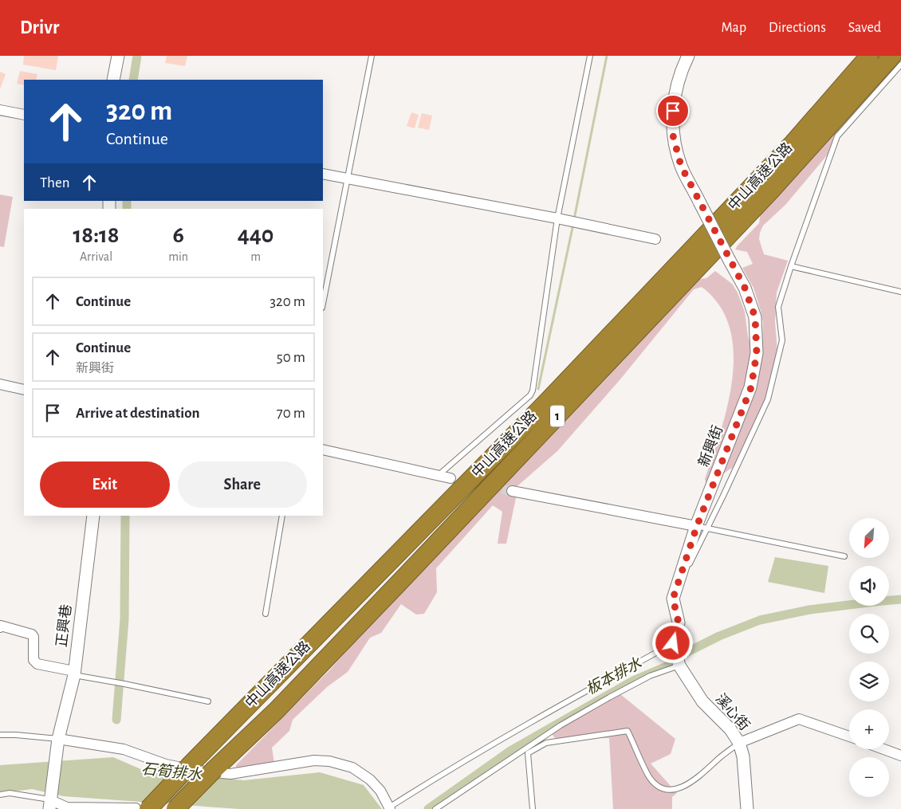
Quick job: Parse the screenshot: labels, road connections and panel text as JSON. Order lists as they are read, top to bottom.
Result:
{
  "streets": {
    "highway": ["中山高速公路", "1"],
    "street": ["新興街", "正興巷", "溪心街"]
  },
  "crossings": [
    ["新興街", "溪心街"]
  ],
  "water": ["板本排水", "石筍排水"],
  "north": "bottom left",
  "page": {
    "header": "Drivr",
    "nav": ["Map", "Directions", "Saved"],
    "turn": ["320 m", "Continue"],
    "then": "Then",
    "eta": [
      "18:18",
      "Arrival",
      "6",
      "min",
      "440",
      "m"
    ],
    "list": [
      {
        "name": "Continue",
        "value": "320 m"
      },
      {
        "name": "Continue",
        "note": "新興街",
        "value": "50 m"
      },
      {
        "name": "Arrive at destination",
        "value": "70 m"
      }
    ],
    "buttons": ["Exit", "Share"],
    "map_buttons": ["+", "−"]
  }
}
